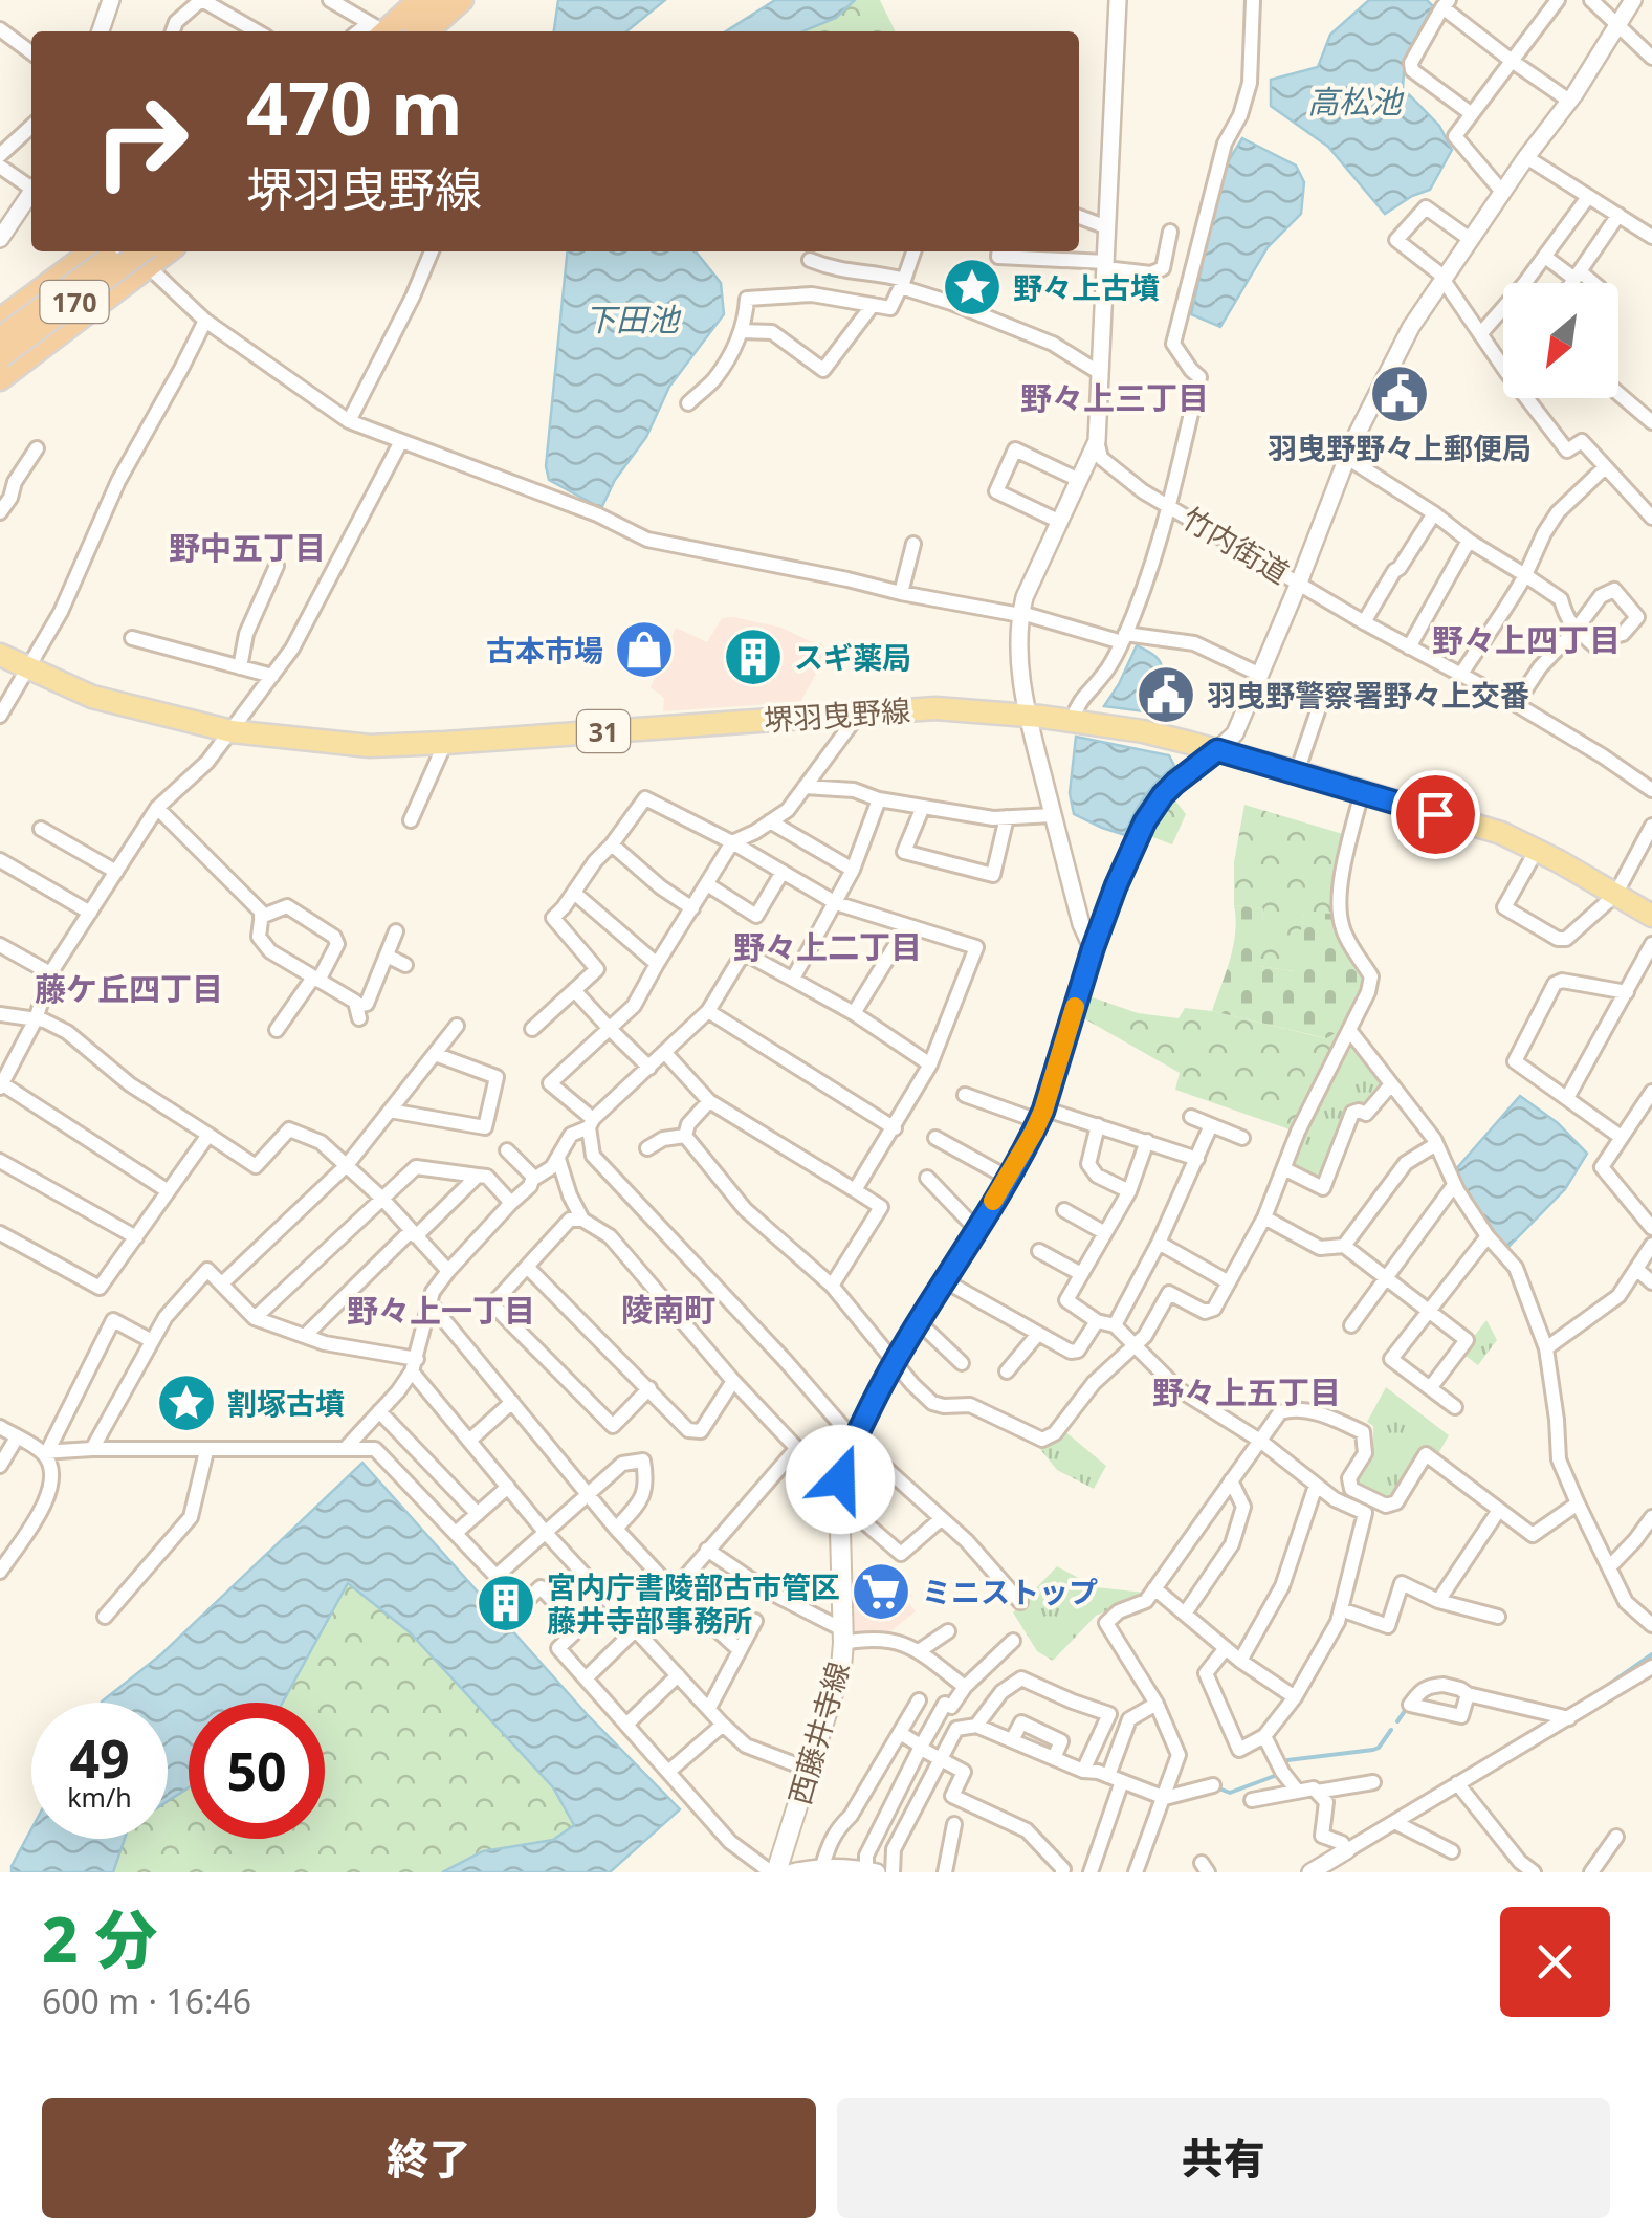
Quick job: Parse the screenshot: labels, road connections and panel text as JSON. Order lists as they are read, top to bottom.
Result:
{
  "streets": {
    "highway": ["170"],
    "main road": ["堺羽曳野線", "31", "西藤井寺線"],
    "street": ["竹内街道"]
  },
  "crossings": [
    ["堺羽曳野線", "西藤井寺線"]
  ],
  "districts": [
    "野々上三丁目",
    "野中五丁目",
    "野々上四丁目",
    "野々上二丁目",
    "藤ケ丘四丁目",
    "陵南町",
    "野々上一丁目",
    "野々上五丁目"
  ],
  "water": ["高松池", "下田池"],
  "places": {
    "place": ["野々上古墳", "割塚古墳"],
    "public building": ["羽曳野野々上郵便局", "羽曳野警察署野々上交番"],
    "shop": ["古本市場"],
    "building": ["スギ薬局", "宮内庁書陵部古市管区 藤井寺部事務所"],
    "supermarket": ["ミニストップ"]
  },
  "north": "bottom left",
  "page": {
    "turn": ["470 m", "堺羽曳野線"],
    "speed": "49 km/h",
    "limit": "50",
    "heading": ["2 分", "600 m · 16:46"],
    "buttons": ["終了", "共有"]
  }
}
